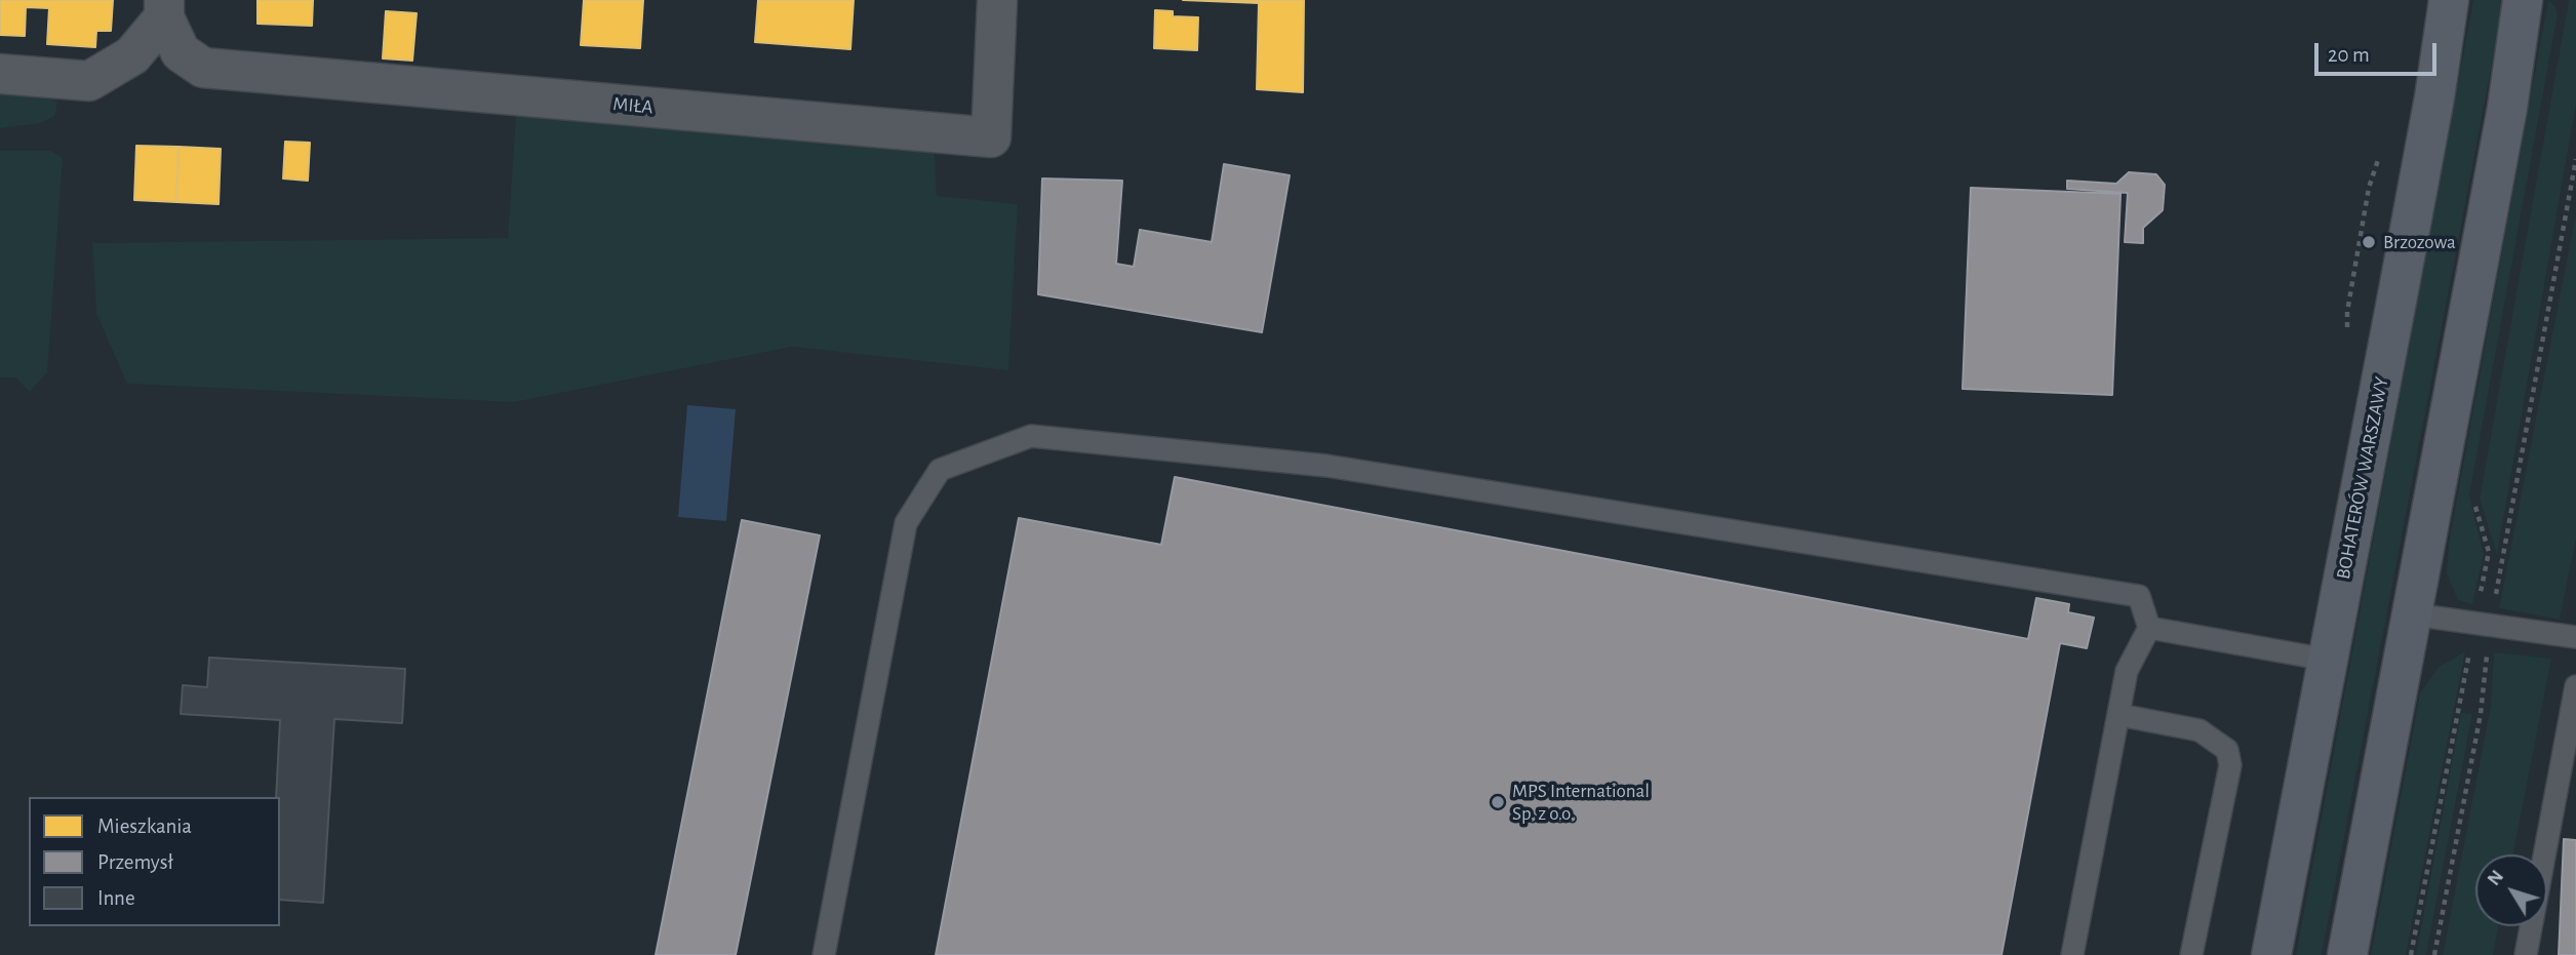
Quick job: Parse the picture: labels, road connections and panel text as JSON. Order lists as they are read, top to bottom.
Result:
{
  "streets": {
    "street": ["MIŁA", "BOHATERÓW WARSZAWY"]
  },
  "places": ["Brzozowa", "MPS International Sp. z o.o."],
  "legend": ["Mieszkania", "Przemysł", "Inne"],
  "scale_bar": "20 m",
  "north": "top left"
}
